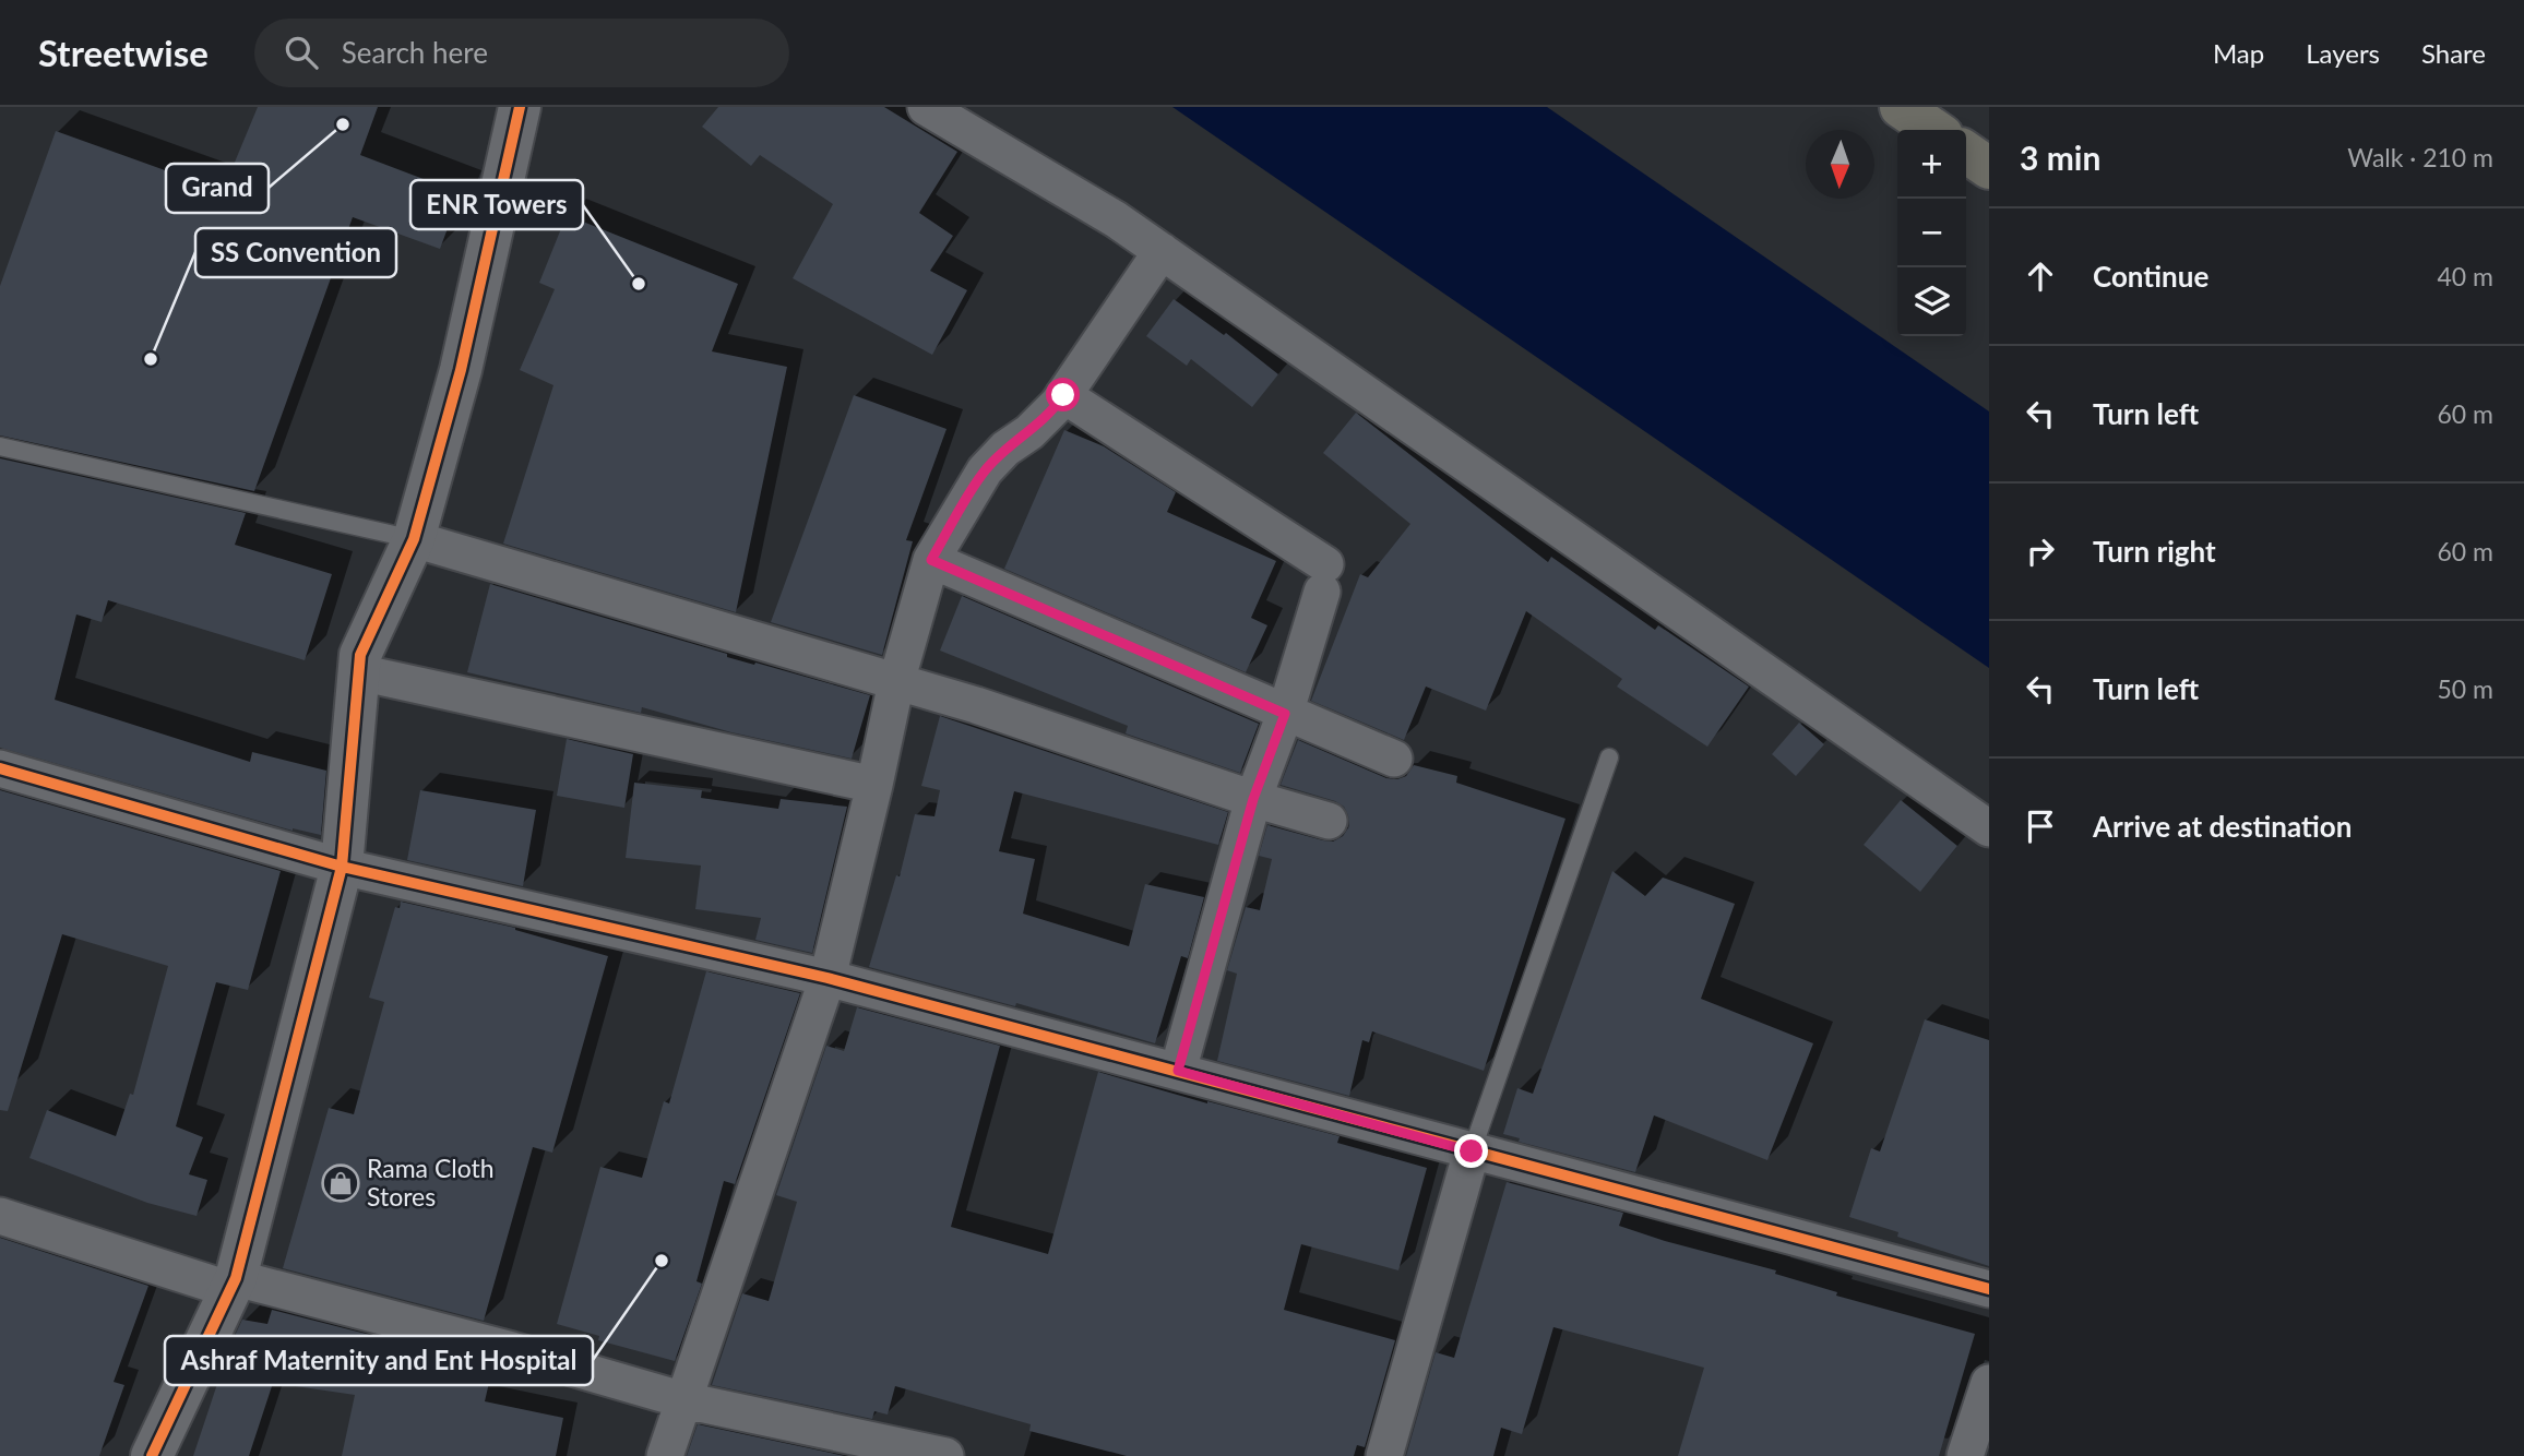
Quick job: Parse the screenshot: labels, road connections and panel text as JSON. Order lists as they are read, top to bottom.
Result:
{
  "places": {
    "other": [
      "Grand",
      "ENR Towers",
      "SS Convention",
      "Ashraf Maternity and Ent Hospital"
    ],
    "shop": ["Rama Cloth Stores"]
  },
  "north": "bottom",
  "page": {
    "header": "Streetwise",
    "search": "Search here",
    "nav": ["Map", "Layers", "Share"],
    "heading": ["3 min", "Walk · 210 m"],
    "map_buttons": ["+", "−"],
    "list": [
      ["Continue", "40 m"],
      ["Turn left", "60 m"],
      ["Turn right", "60 m"],
      ["Turn left", "50 m"],
      "Arrive at destination"
    ]
  }
}
